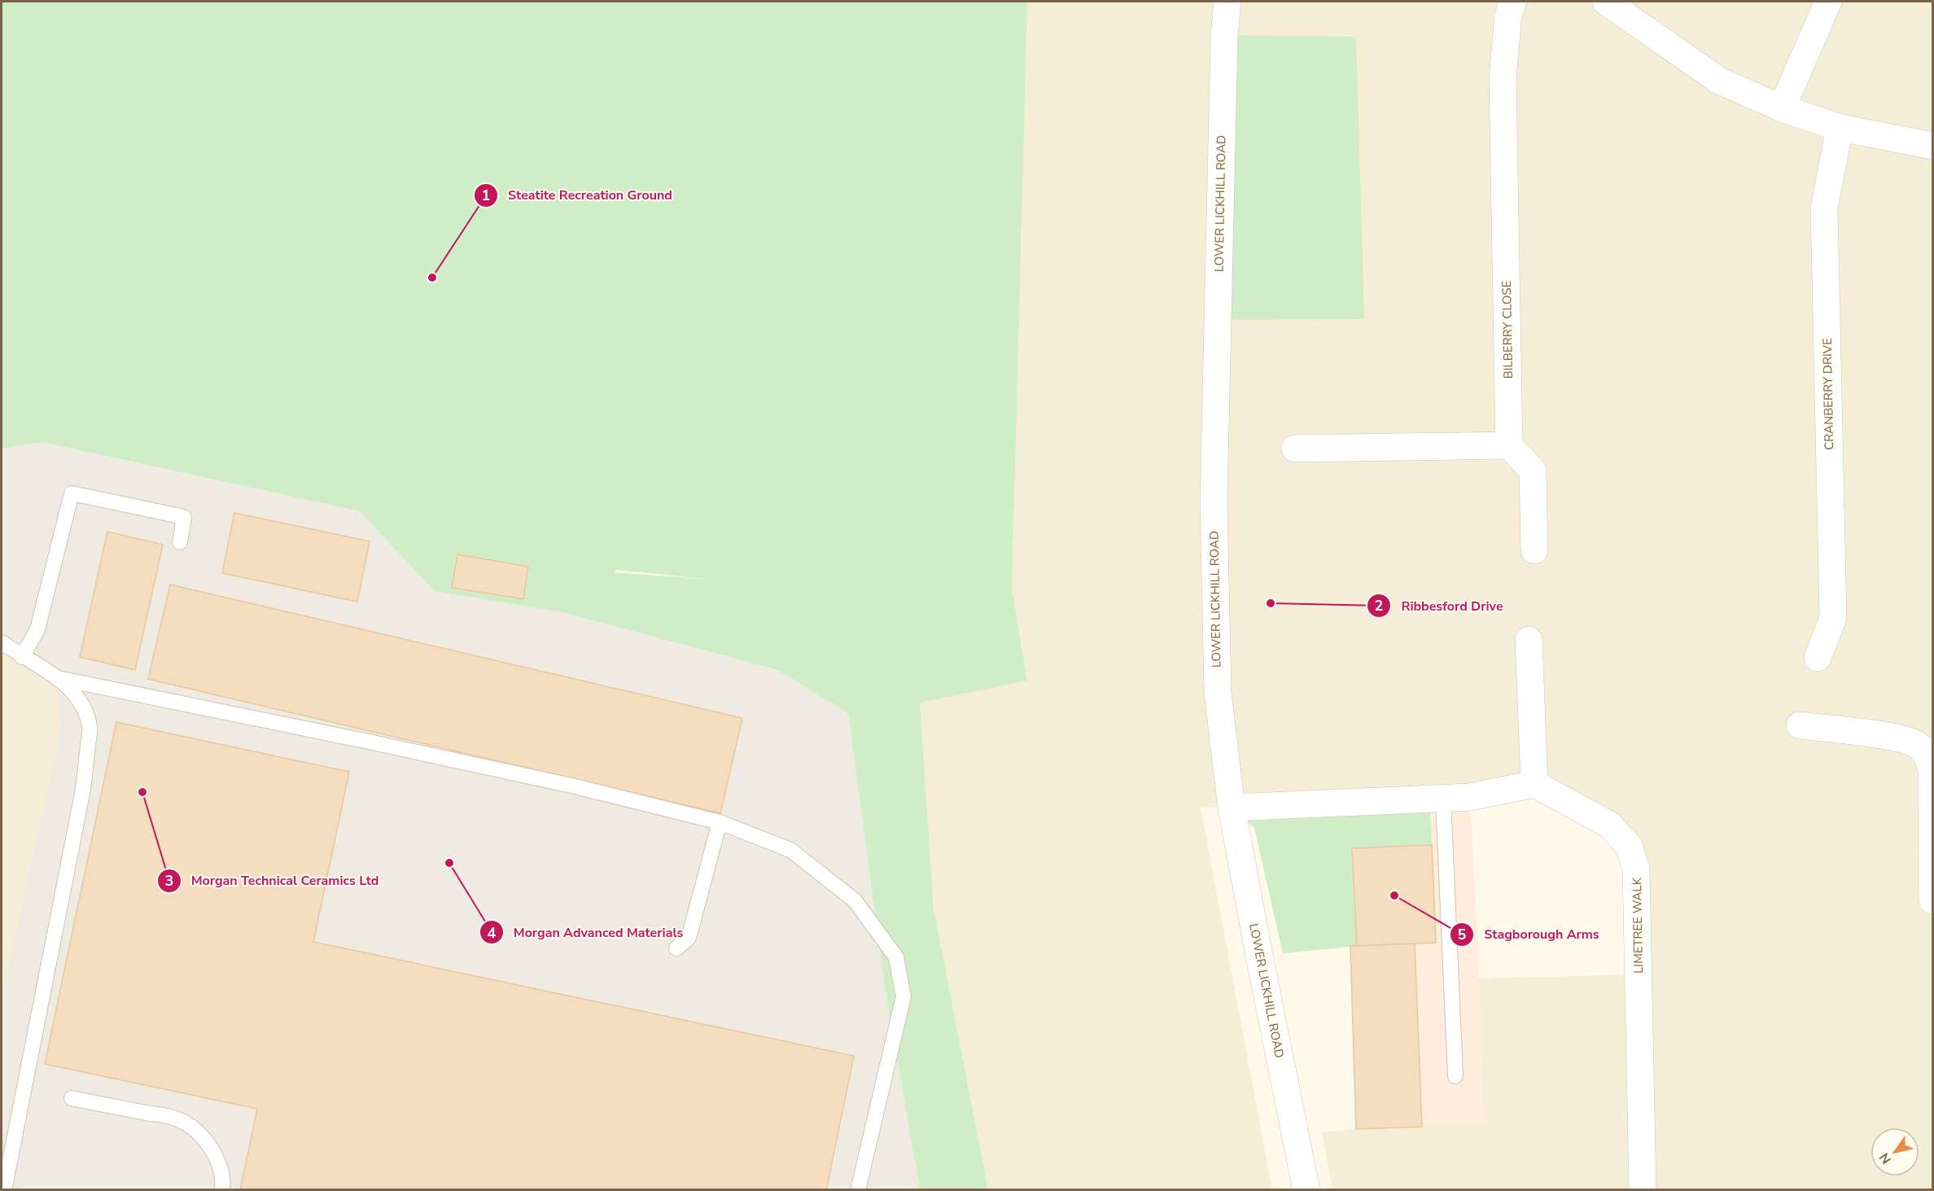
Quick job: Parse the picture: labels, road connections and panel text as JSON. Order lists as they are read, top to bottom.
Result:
{
  "streets": {
    "street": [
      "LOWER LICKHILL ROAD",
      "BILBERRY CLOSE",
      "CRANBERRY DRIVE",
      "LIMETREE WALK"
    ]
  },
  "places": [
    "Steatite Recreation Ground",
    "Ribbesford Drive",
    "Morgan Technical Ceramics Ltd",
    "Morgan Advanced Materials",
    "Stagborough Arms"
  ],
  "north": "bottom left"
}
